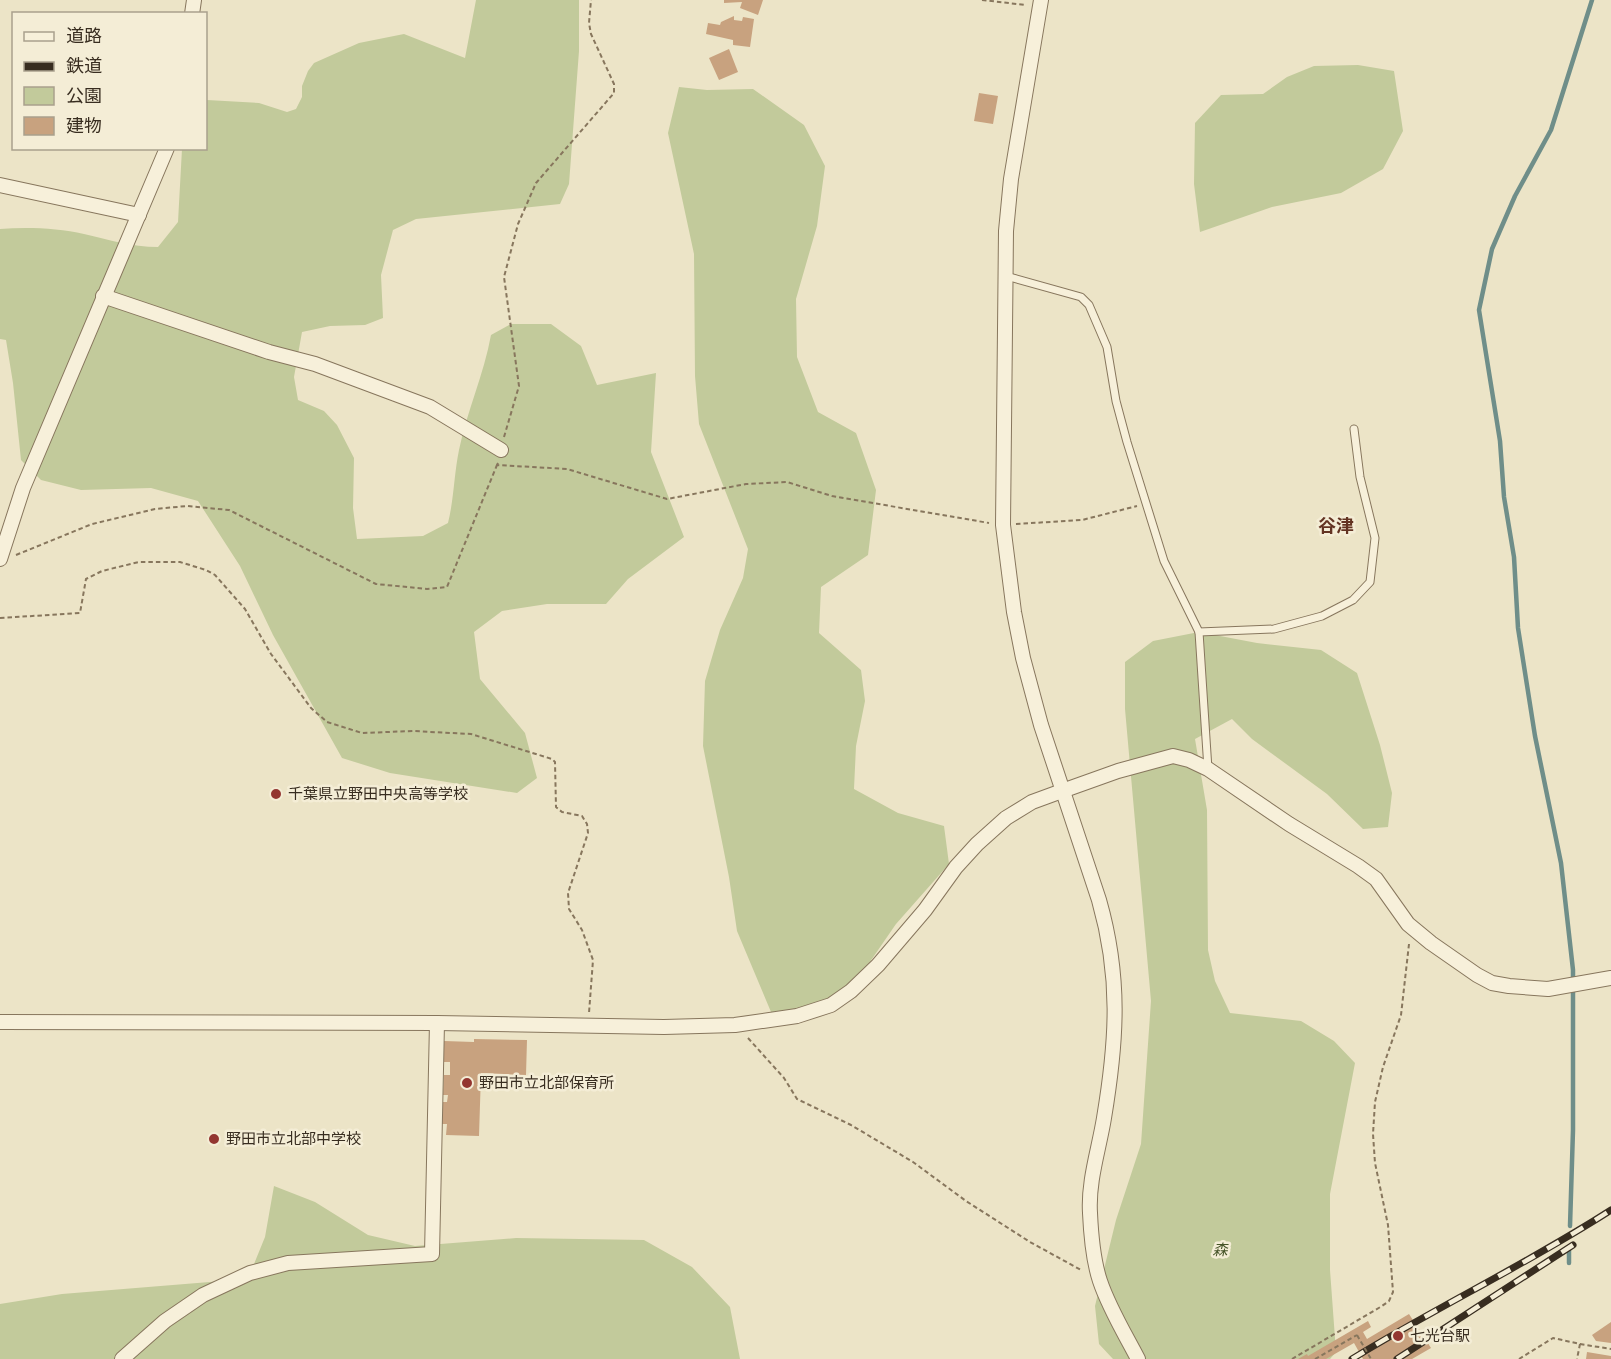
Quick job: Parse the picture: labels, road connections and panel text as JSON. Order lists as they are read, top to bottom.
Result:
{
  "districts": ["谷津"],
  "parks": ["森"],
  "places": [
    "千葉県立野田中央高等学校",
    "野田市立北部保育所",
    "野田市立北部中学校",
    "七光台駅"
  ],
  "legend": [
    "道路",
    "鉄道",
    "公園",
    "建物"
  ]
}
